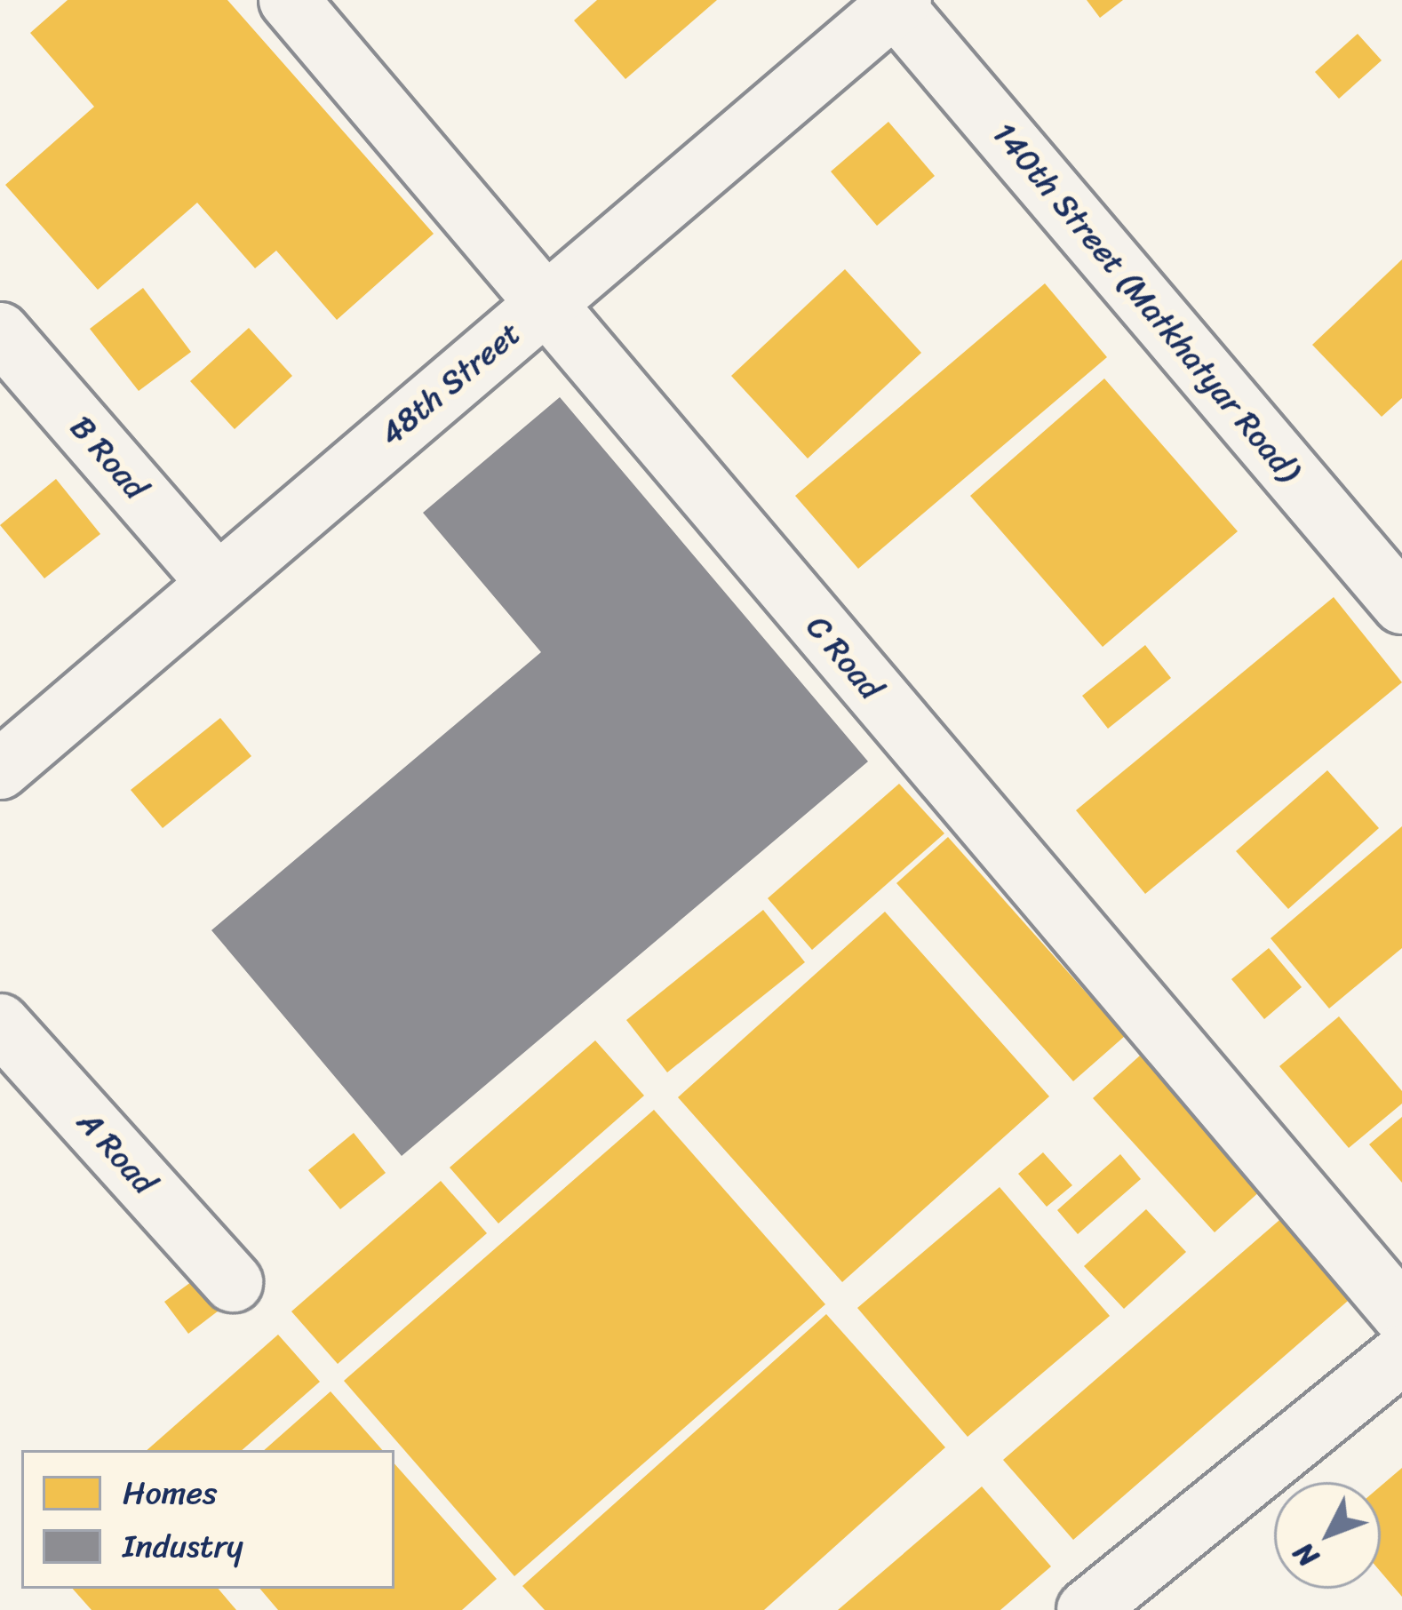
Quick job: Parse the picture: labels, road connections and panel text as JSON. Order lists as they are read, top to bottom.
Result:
{
  "streets": {
    "street": [
      "140th Street (Matkhatyar Road)",
      "48th Street",
      "B Road",
      "C Road",
      "A Road"
    ]
  },
  "crossings": [
    ["140th Street (Matkhatyar Road)", "48th Street"],
    ["48th Street", "B Road"],
    ["48th Street", "C Road"]
  ],
  "legend": ["Homes", "Industry"],
  "north": "bottom left"
}
